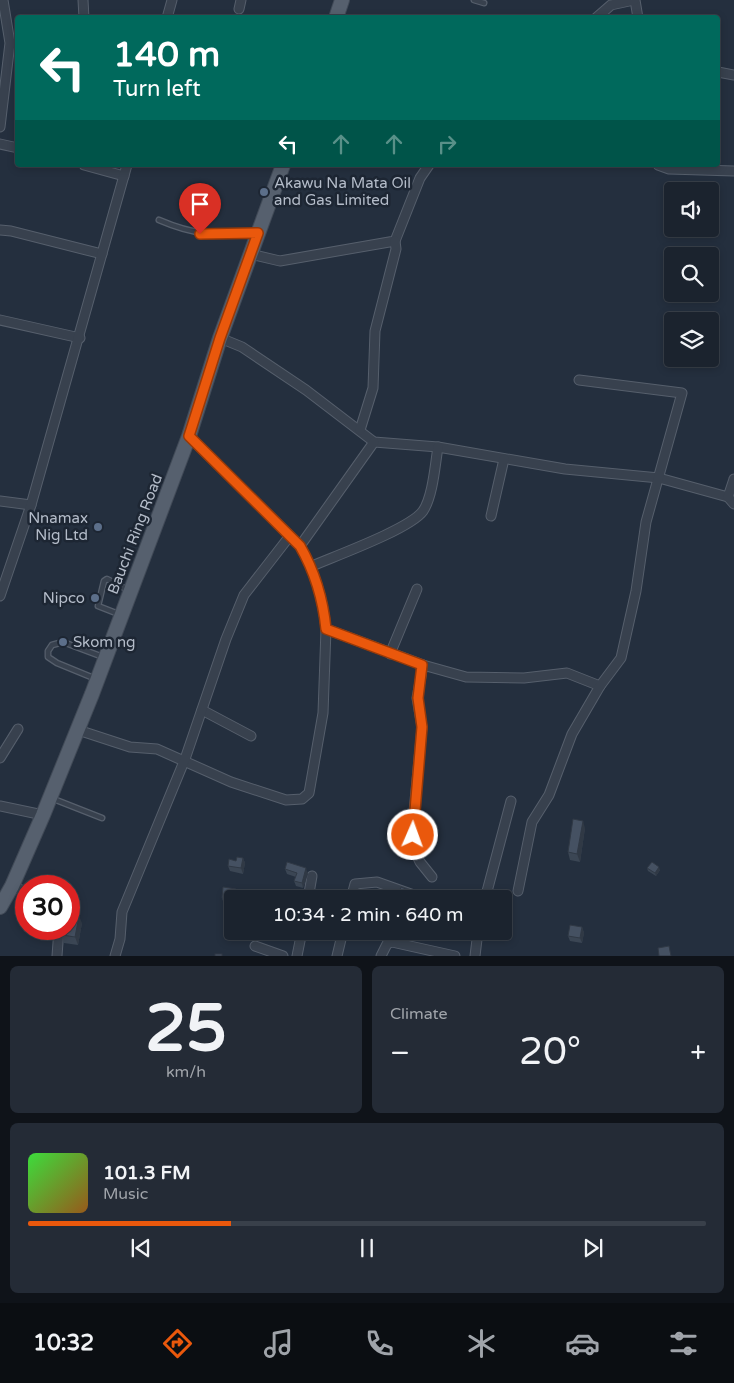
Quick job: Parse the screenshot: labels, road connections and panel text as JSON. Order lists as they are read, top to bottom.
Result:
{
  "streets": {
    "main road": ["Bauchi Ring Road"]
  },
  "places": [
    "Akawu Na Mata Oil and Gas Limited",
    "Nnamax Nig Ltd",
    "Nipco",
    "Skom ng"
  ],
  "page": {
    "turn": ["140 m", "Turn left"],
    "limit": "30",
    "trip": "10:34 · 2 min · 640 m",
    "tile": [
      ["25", "km/h"],
      "Climate"
    ],
    "heat": ["−", "20°", "+"],
    "song": ["101.3 FM", "Music"],
    "tabs": "10:32"
  }
}
